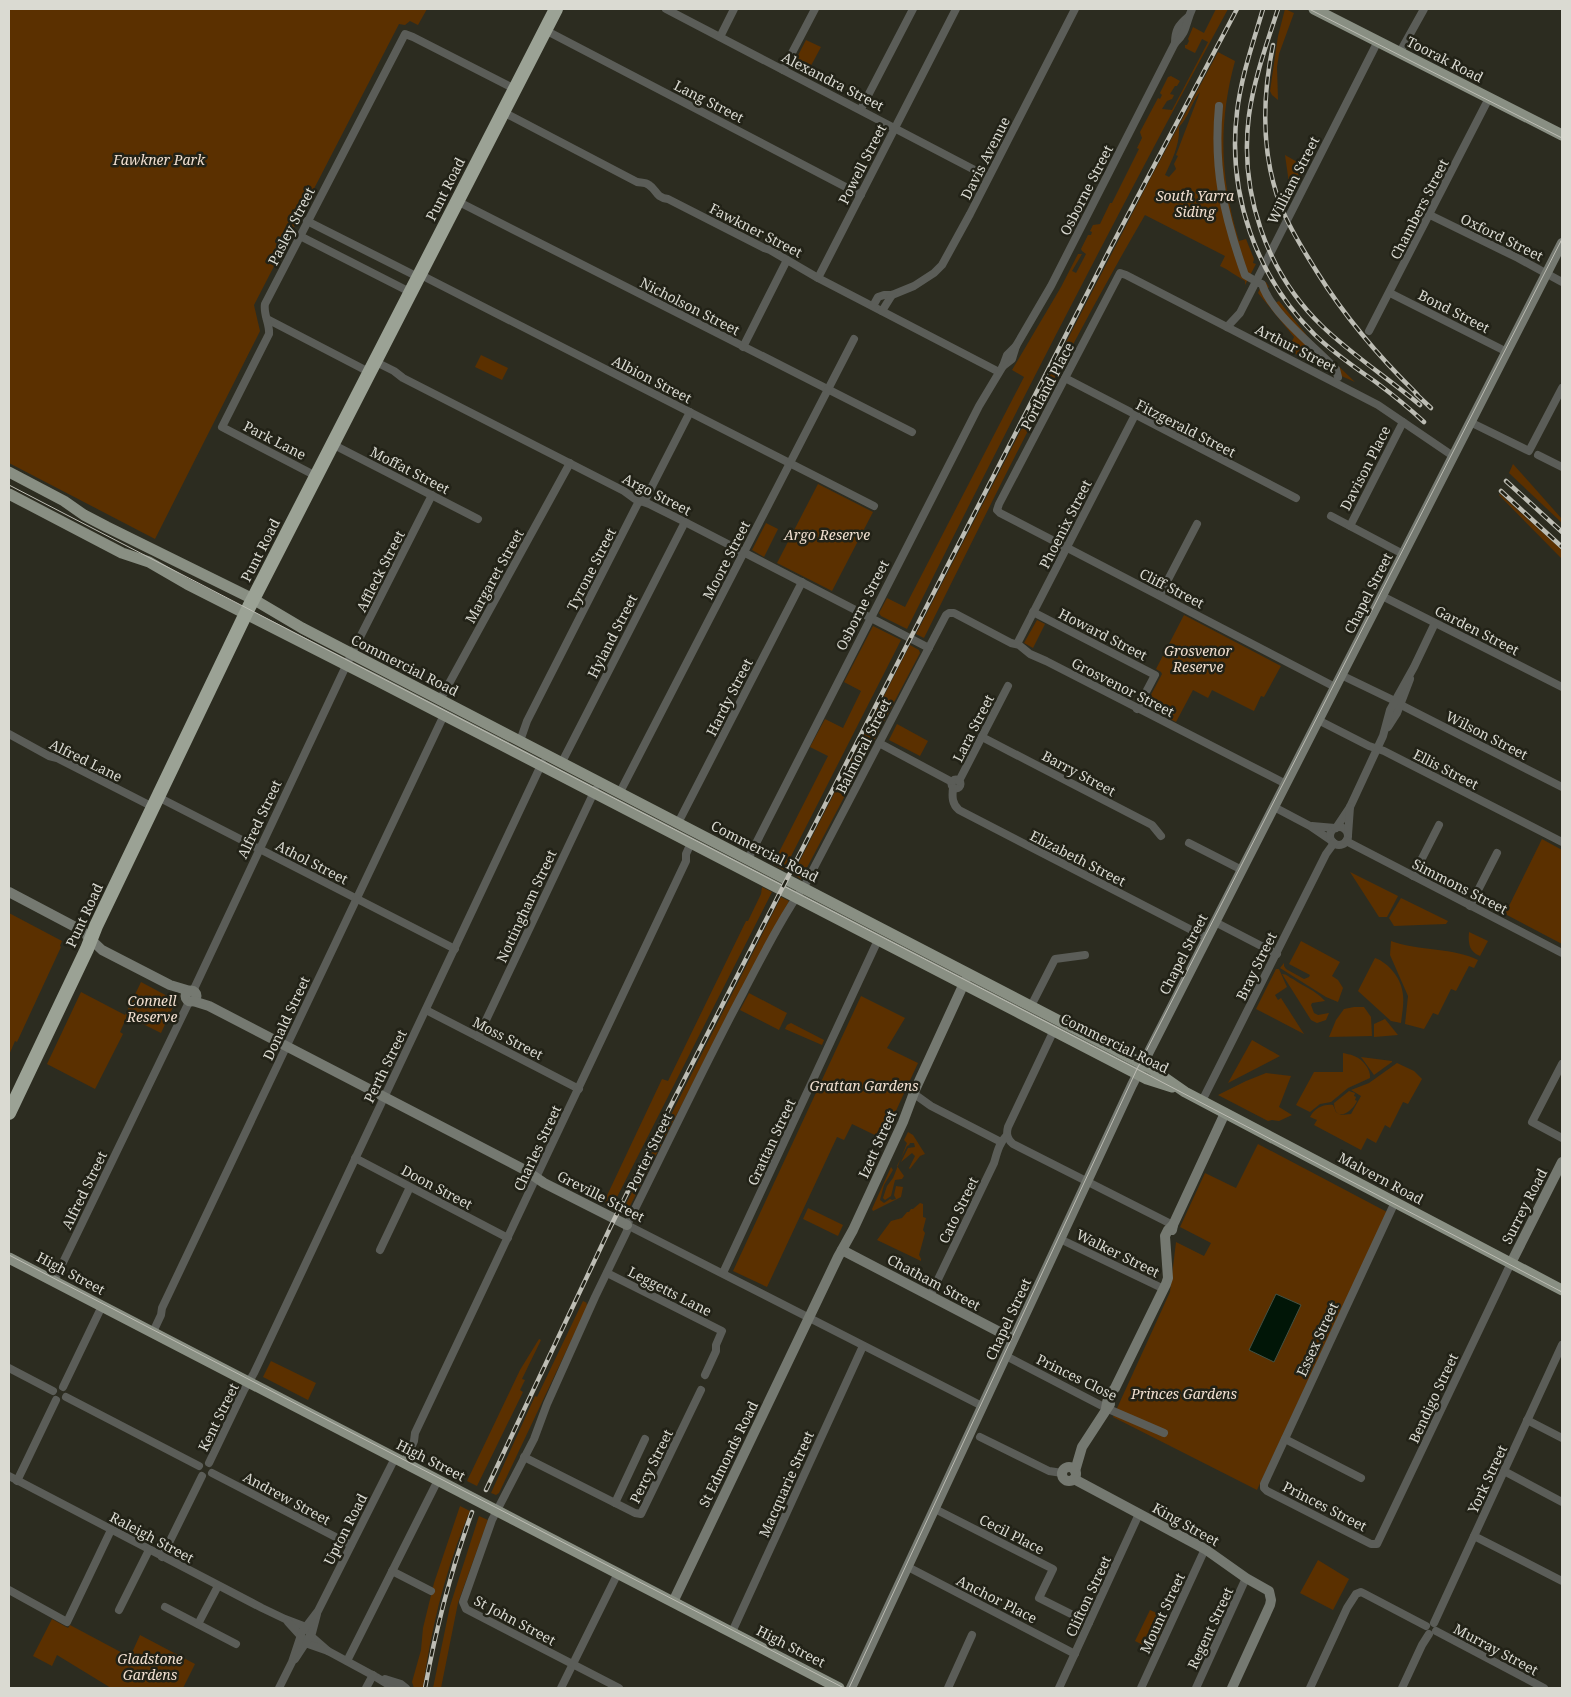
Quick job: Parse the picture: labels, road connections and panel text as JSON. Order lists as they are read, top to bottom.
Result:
{
  "streets": {
    "highway": ["Punt Road"],
    "main road": [
      "Toorak Road",
      "Commercial Road",
      "Malvern Road",
      "High Street"
    ],
    "street": [
      "Alexandra Street",
      "Lang Street",
      "Davis Avenue",
      "Powell Street",
      "William Street",
      "Osborne Street",
      "Chambers Street",
      "Pasley Street",
      "Fawkner Street",
      "Oxford Street",
      "Nicholson Street",
      "Bond Street",
      "Arthur Street",
      "Albion Street",
      "Portland Place",
      "Fitzgerald Street",
      "Park Lane",
      "Davison Place",
      "Moffat Street",
      "Argo Street",
      "Phoenix Street",
      "Moore Street",
      "Tyrone Street",
      "Affleck Street",
      "Margaret Street",
      "Cliff Street",
      "Chapel Street",
      "Garden Street",
      "Howard Street",
      "Hyland Street",
      "Grosvenor Street",
      "Hardy Street",
      "Lara Street",
      "Wilson Street",
      "Balmoral Street",
      "Alfred Lane",
      "Ellis Street",
      "Barry Street",
      "Alfred Street",
      "Elizabeth Street",
      "Athol Street",
      "Simmons Street",
      "Nottingham Street",
      "Bray Street",
      "Donald Street",
      "Moss Street",
      "Perth Street",
      "Grattan Street",
      "Izett Street",
      "Charles Street",
      "Porter Street",
      "Doon Street",
      "Greville Street",
      "Surrey Road",
      "Cato Street",
      "Walker Street",
      "Chatham Street",
      "Leggetts Lane",
      "Essex Street",
      "Princes Close",
      "Bendigo Street",
      "Kent Street",
      "St Edmonds Road",
      "Percy Street",
      "York Street",
      "Macquarie Street",
      "Andrew Street",
      "Princes Street",
      "King Street",
      "Upton Road",
      "Cecil Place",
      "Raleigh Street",
      "Clifton Street",
      "Anchor Place",
      "Mount Street",
      "St John Street",
      "Regent Street",
      "Murray Street"
    ]
  },
  "crossings": [
    ["Toorak Road", "William Street"],
    ["Toorak Road", "Chambers Street"],
    ["Alexandra Street", "Davis Avenue"],
    ["Alexandra Street", "Powell Street"],
    ["Lang Street", "Powell Street"],
    ["Lang Street", "Punt Road"],
    ["Davis Avenue", "Fawkner Street"],
    ["Powell Street", "Fawkner Street"],
    ["William Street", "Arthur Street"],
    ["Punt Road", "Pasley Street"],
    ["Punt Road", "Fawkner Street"],
    ["Punt Road", "Nicholson Street"],
    ["Punt Road", "Albion Street"],
    ["Punt Road", "Park Lane"],
    ["Punt Road", "Moffat Street"],
    ["Punt Road", "Argo Street"],
    ["Punt Road", "Commercial Road"],
    ["Punt Road", "Alfred Lane"],
    ["Punt Road", "Athol Street"],
    ["Punt Road", "Greville Street"],
    ["Osborne Street", "Fawkner Street"],
    ["Osborne Street", "Argo Street"],
    ["Osborne Street", "Commercial Road"],
    ["Chambers Street", "Oxford Street"],
    ["Chambers Street", "Bond Street"],
    ["Pasley Street", "Albion Street"],
    ["Pasley Street", "Park Lane"],
    ["Pasley Street", "Argo Street"],
    ["Oxford Street", "Chapel Street"],
    ["Nicholson Street", "Moore Street"],
    ["Bond Street", "Chapel Street"],
    ["Arthur Street", "Portland Place"],
    ["Arthur Street", "Davison Place"],
    ["Arthur Street", "Chapel Street"],
    ["Albion Street", "Moore Street"],
    ["Albion Street", "Tyrone Street"],
    ["Portland Place", "Fitzgerald Street"],
    ["Portland Place", "Cliff Street"],
    ["Fitzgerald Street", "Phoenix Street"],
    ["Moffat Street", "Affleck Street"],
    ["Argo Street", "Moore Street"],
    ["Argo Street", "Tyrone Street"],
    ["Argo Street", "Margaret Street"],
    ["Argo Street", "Hyland Street"],
    ["Argo Street", "Hardy Street"],
    ["Argo Street", "Balmoral Street"],
    ["Phoenix Street", "Cliff Street"],
    ["Phoenix Street", "Howard Street"],
    ["Phoenix Street", "Grosvenor Street"],
    ["Moore Street", "Commercial Road"],
    ["Tyrone Street", "Commercial Road"],
    ["Affleck Street", "Commercial Road"],
    ["Affleck Street", "Alfred Street"],
    ["Margaret Street", "Commercial Road"],
    ["Cliff Street", "Chapel Street"],
    ["Chapel Street", "Garden Street"],
    ["Chapel Street", "Commercial Road"],
    ["Chapel Street", "Grosvenor Street"],
    ["Chapel Street", "Wilson Street"],
    ["Chapel Street", "Ellis Street"],
    ["Chapel Street", "Elizabeth Street"],
    ["Chapel Street", "Greville Street"],
    ["Chapel Street", "Walker Street"],
    ["Chapel Street", "Chatham Street"],
    ["Chapel Street", "Princes Close"],
    ["Chapel Street", "Cecil Place"],
    ["Chapel Street", "Anchor Place"],
    ["Howard Street", "Grosvenor Street"],
    ["Hyland Street", "Commercial Road"],
    ["Commercial Road", "Hardy Street"],
    ["Commercial Road", "Balmoral Street"],
    ["Commercial Road", "Alfred Street"],
    ["Commercial Road", "Nottingham Street"],
    ["Commercial Road", "Donald Street"],
    ["Commercial Road", "Perth Street"],
    ["Commercial Road", "Grattan Street"],
    ["Commercial Road", "Izett Street"],
    ["Commercial Road", "Charles Street"],
    ["Commercial Road", "Porter Street"],
    ["Commercial Road", "Malvern Road"],
    ["Commercial Road", "Cato Street"],
    ["Grosvenor Street", "Balmoral Street"],
    ["Lara Street", "Barry Street"],
    ["Lara Street", "Elizabeth Street"],
    ["Balmoral Street", "Porter Street"],
    ["Alfred Lane", "Athol Street"],
    ["Alfred Street", "Athol Street"],
    ["Alfred Street", "Greville Street"],
    ["Alfred Street", "High Street"],
    ["Athol Street", "Donald Street"],
    ["Athol Street", "Perth Street"],
    ["Simmons Street", "Bray Street"],
    ["Nottingham Street", "Moss Street"],
    ["Bray Street", "Malvern Road"],
    ["Donald Street", "Greville Street"],
    ["Donald Street", "High Street"],
    ["Moss Street", "Perth Street"],
    ["Moss Street", "Charles Street"],
    ["Perth Street", "Doon Street"],
    ["Perth Street", "Greville Street"],
    ["Perth Street", "High Street"],
    ["Perth Street", "Kent Street"],
    ["Grattan Street", "Greville Street"],
    ["Izett Street", "Greville Street"],
    ["Izett Street", "Chatham Street"],
    ["Izett Street", "St Edmonds Road"],
    ["Charles Street", "Doon Street"],
    ["Charles Street", "Greville Street"],
    ["Charles Street", "High Street"],
    ["Charles Street", "Upton Road"],
    ["Porter Street", "Greville Street"],
    ["Porter Street", "High Street"],
    ["Porter Street", "Leggetts Lane"],
    ["Porter Street", "Percy Street"],
    ["Porter Street", "St John Street"],
    ["Malvern Road", "Surrey Road"],
    ["Malvern Road", "Essex Street"],
    ["Malvern Road", "Bendigo Street"],
    ["Greville Street", "St Edmonds Road"],
    ["Greville Street", "Macquarie Street"],
    ["Surrey Road", "Bendigo Street"],
    ["Cato Street", "Chatham Street"],
    ["High Street", "Kent Street"],
    ["High Street", "St Edmonds Road"],
    ["High Street", "Macquarie Street"],
    ["High Street", "Upton Road"],
    ["High Street", "St John Street"],
    ["Essex Street", "Princes Street"],
    ["Bendigo Street", "Princes Street"],
    ["Kent Street", "Andrew Street"],
    ["York Street", "Murray Street"],
    ["Andrew Street", "Upton Road"],
    ["King Street", "Clifton Street"],
    ["King Street", "Mount Street"],
    ["King Street", "Regent Street"],
    ["Upton Road", "Raleigh Street"],
    ["Cecil Place", "Clifton Street"],
    ["Clifton Street", "Anchor Place"]
  ],
  "parks": [
    "Fawkner Park",
    "South Yarra Siding",
    "Argo Reserve",
    "Grosvenor Reserve",
    "Connell Reserve",
    "Grattan Gardens",
    "Princes Gardens",
    "Gladstone Gardens"
  ]
}
